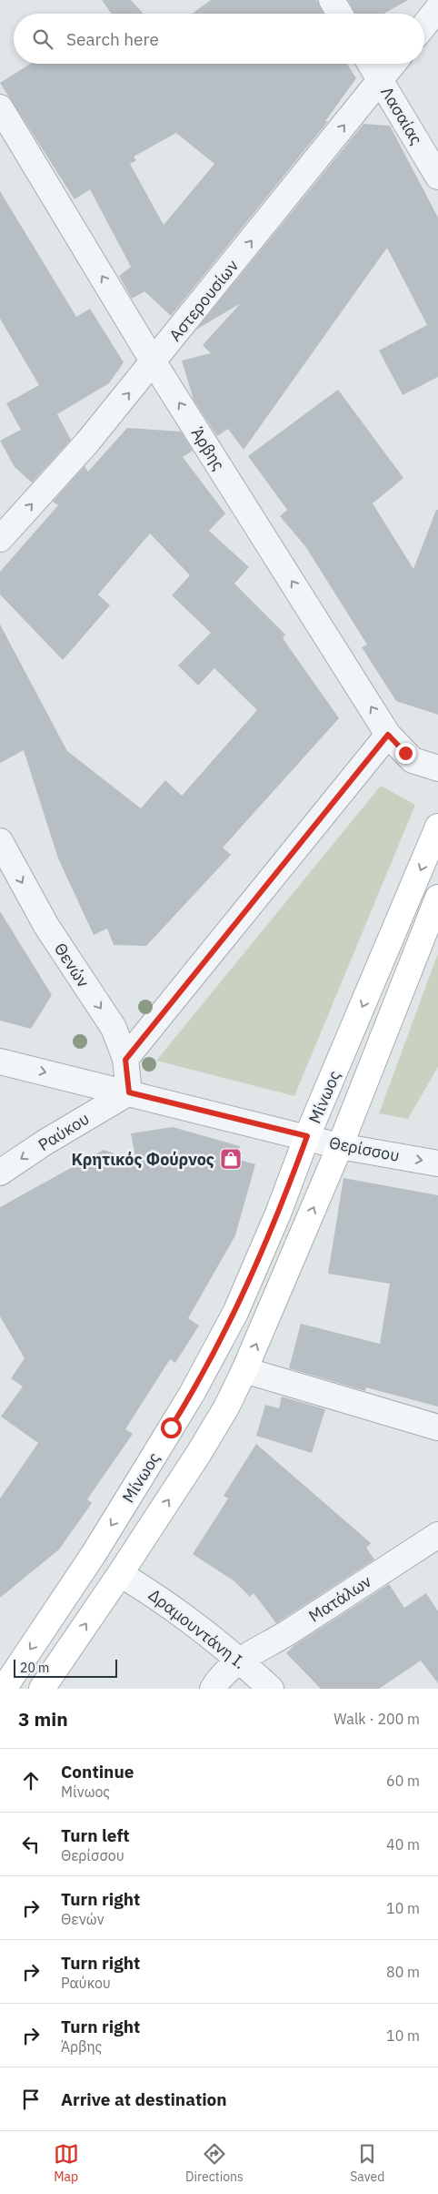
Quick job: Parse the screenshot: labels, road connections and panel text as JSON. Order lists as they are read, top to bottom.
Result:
{
  "streets": {
    "main road": ["Μίνωος"],
    "street": [
      "Λασαίας",
      "Αστερουσίων",
      "Άρβης",
      "Θενών",
      "Ραύκου",
      "Θερίσσου",
      "Ματάλων",
      "Δραμουντάνη Ι."
    ]
  },
  "crossings": [
    ["Λασαίας", "Αστερουσίων"],
    ["Αστερουσίων", "Άρβης"],
    ["Θενών", "Ραύκου"],
    ["Θενών", "Θερίσσου"],
    ["Μίνωος", "Θερίσσου"],
    ["Μίνωος", "Δραμουντάνη Ι."],
    ["Ραύκου", "Θερίσσου"],
    ["Ματάλων", "Δραμουντάνη Ι."]
  ],
  "one_way": [
    "Αστερουσίων",
    "Άρβης",
    "Θενών",
    "Ραύκου",
    "Θερίσσου"
  ],
  "places": {
    "shop": ["Κρητικός Φούρνος"]
  },
  "scale_bar": "20 m",
  "page": {
    "search": "Search here",
    "scale": "20 m",
    "heading": ["3 min", "Walk · 200 m"],
    "list": [
      ["Continue", "Μίνωος", "60 m"],
      ["Turn left", "Θερίσσου", "40 m"],
      ["Turn right", "Θενών", "10 m"],
      ["Turn right", "Ραύκου", "80 m"],
      ["Turn right", "Άρβης", "10 m"],
      "Arrive at destination"
    ],
    "nav": ["Map", "Directions", "Saved"]
  }
}
